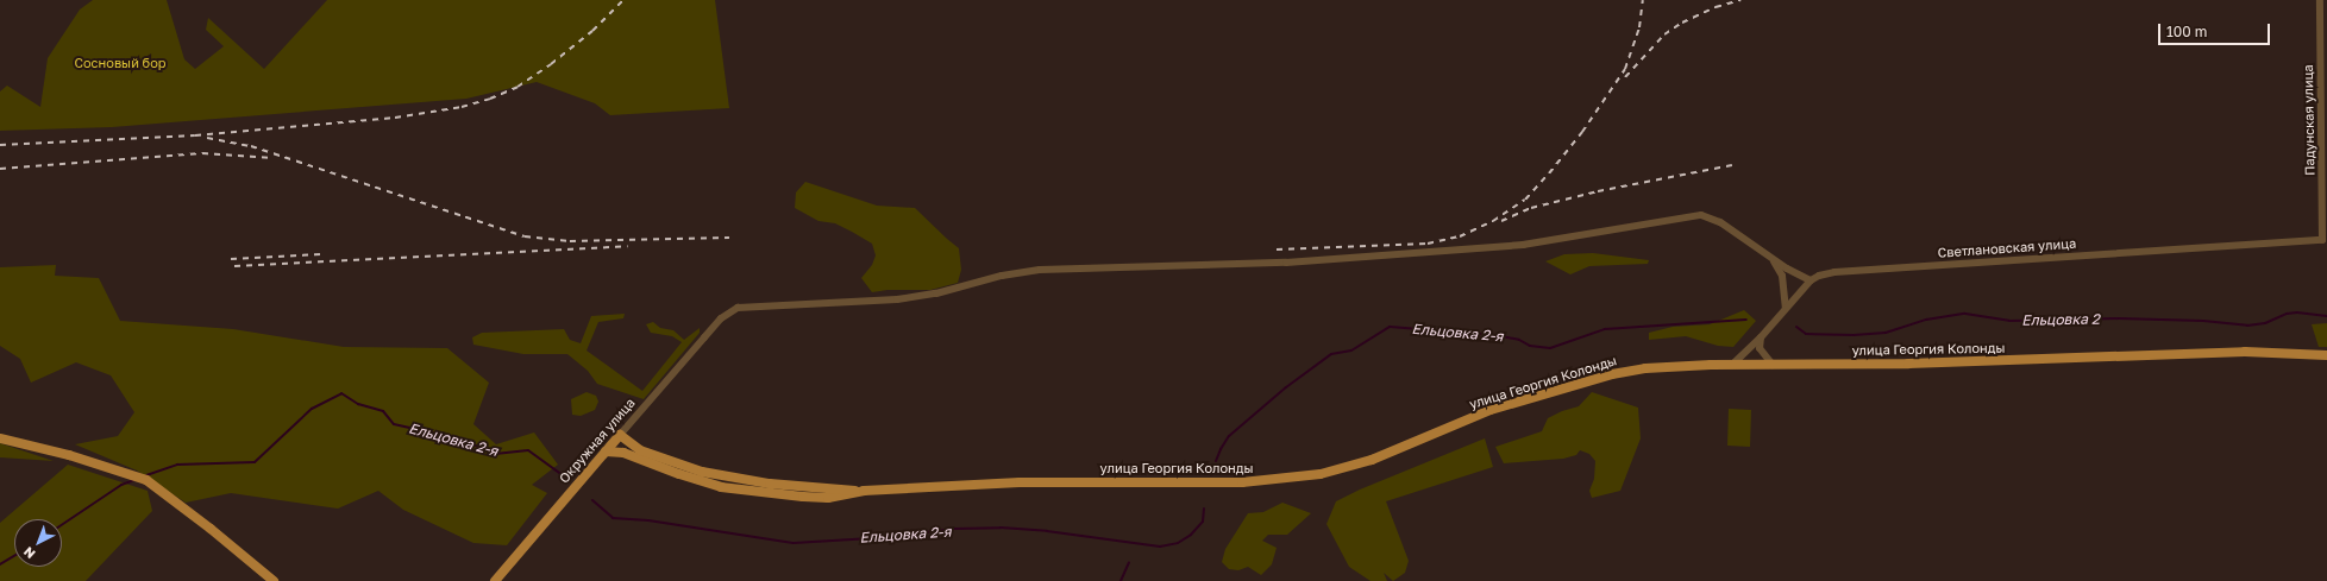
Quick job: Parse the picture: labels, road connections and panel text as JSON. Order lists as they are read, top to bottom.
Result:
{
  "streets": {
    "main road": ["улица Георгия Колонды", "Окружная улица"],
    "street": ["Падунская улица", "Светлановская улица"]
  },
  "crossings": [
    ["Падунская улица", "Светлановская улица"],
    ["Светлановская улица", "улица Георгия Колонды"],
    ["улица Георгия Колонды", "Окружная улица"]
  ],
  "water": ["Ельцовка 2", "Ельцовка 2-я"],
  "parks": ["Сосновый бор"],
  "scale_bar": "100 m",
  "north": "bottom left"
}
